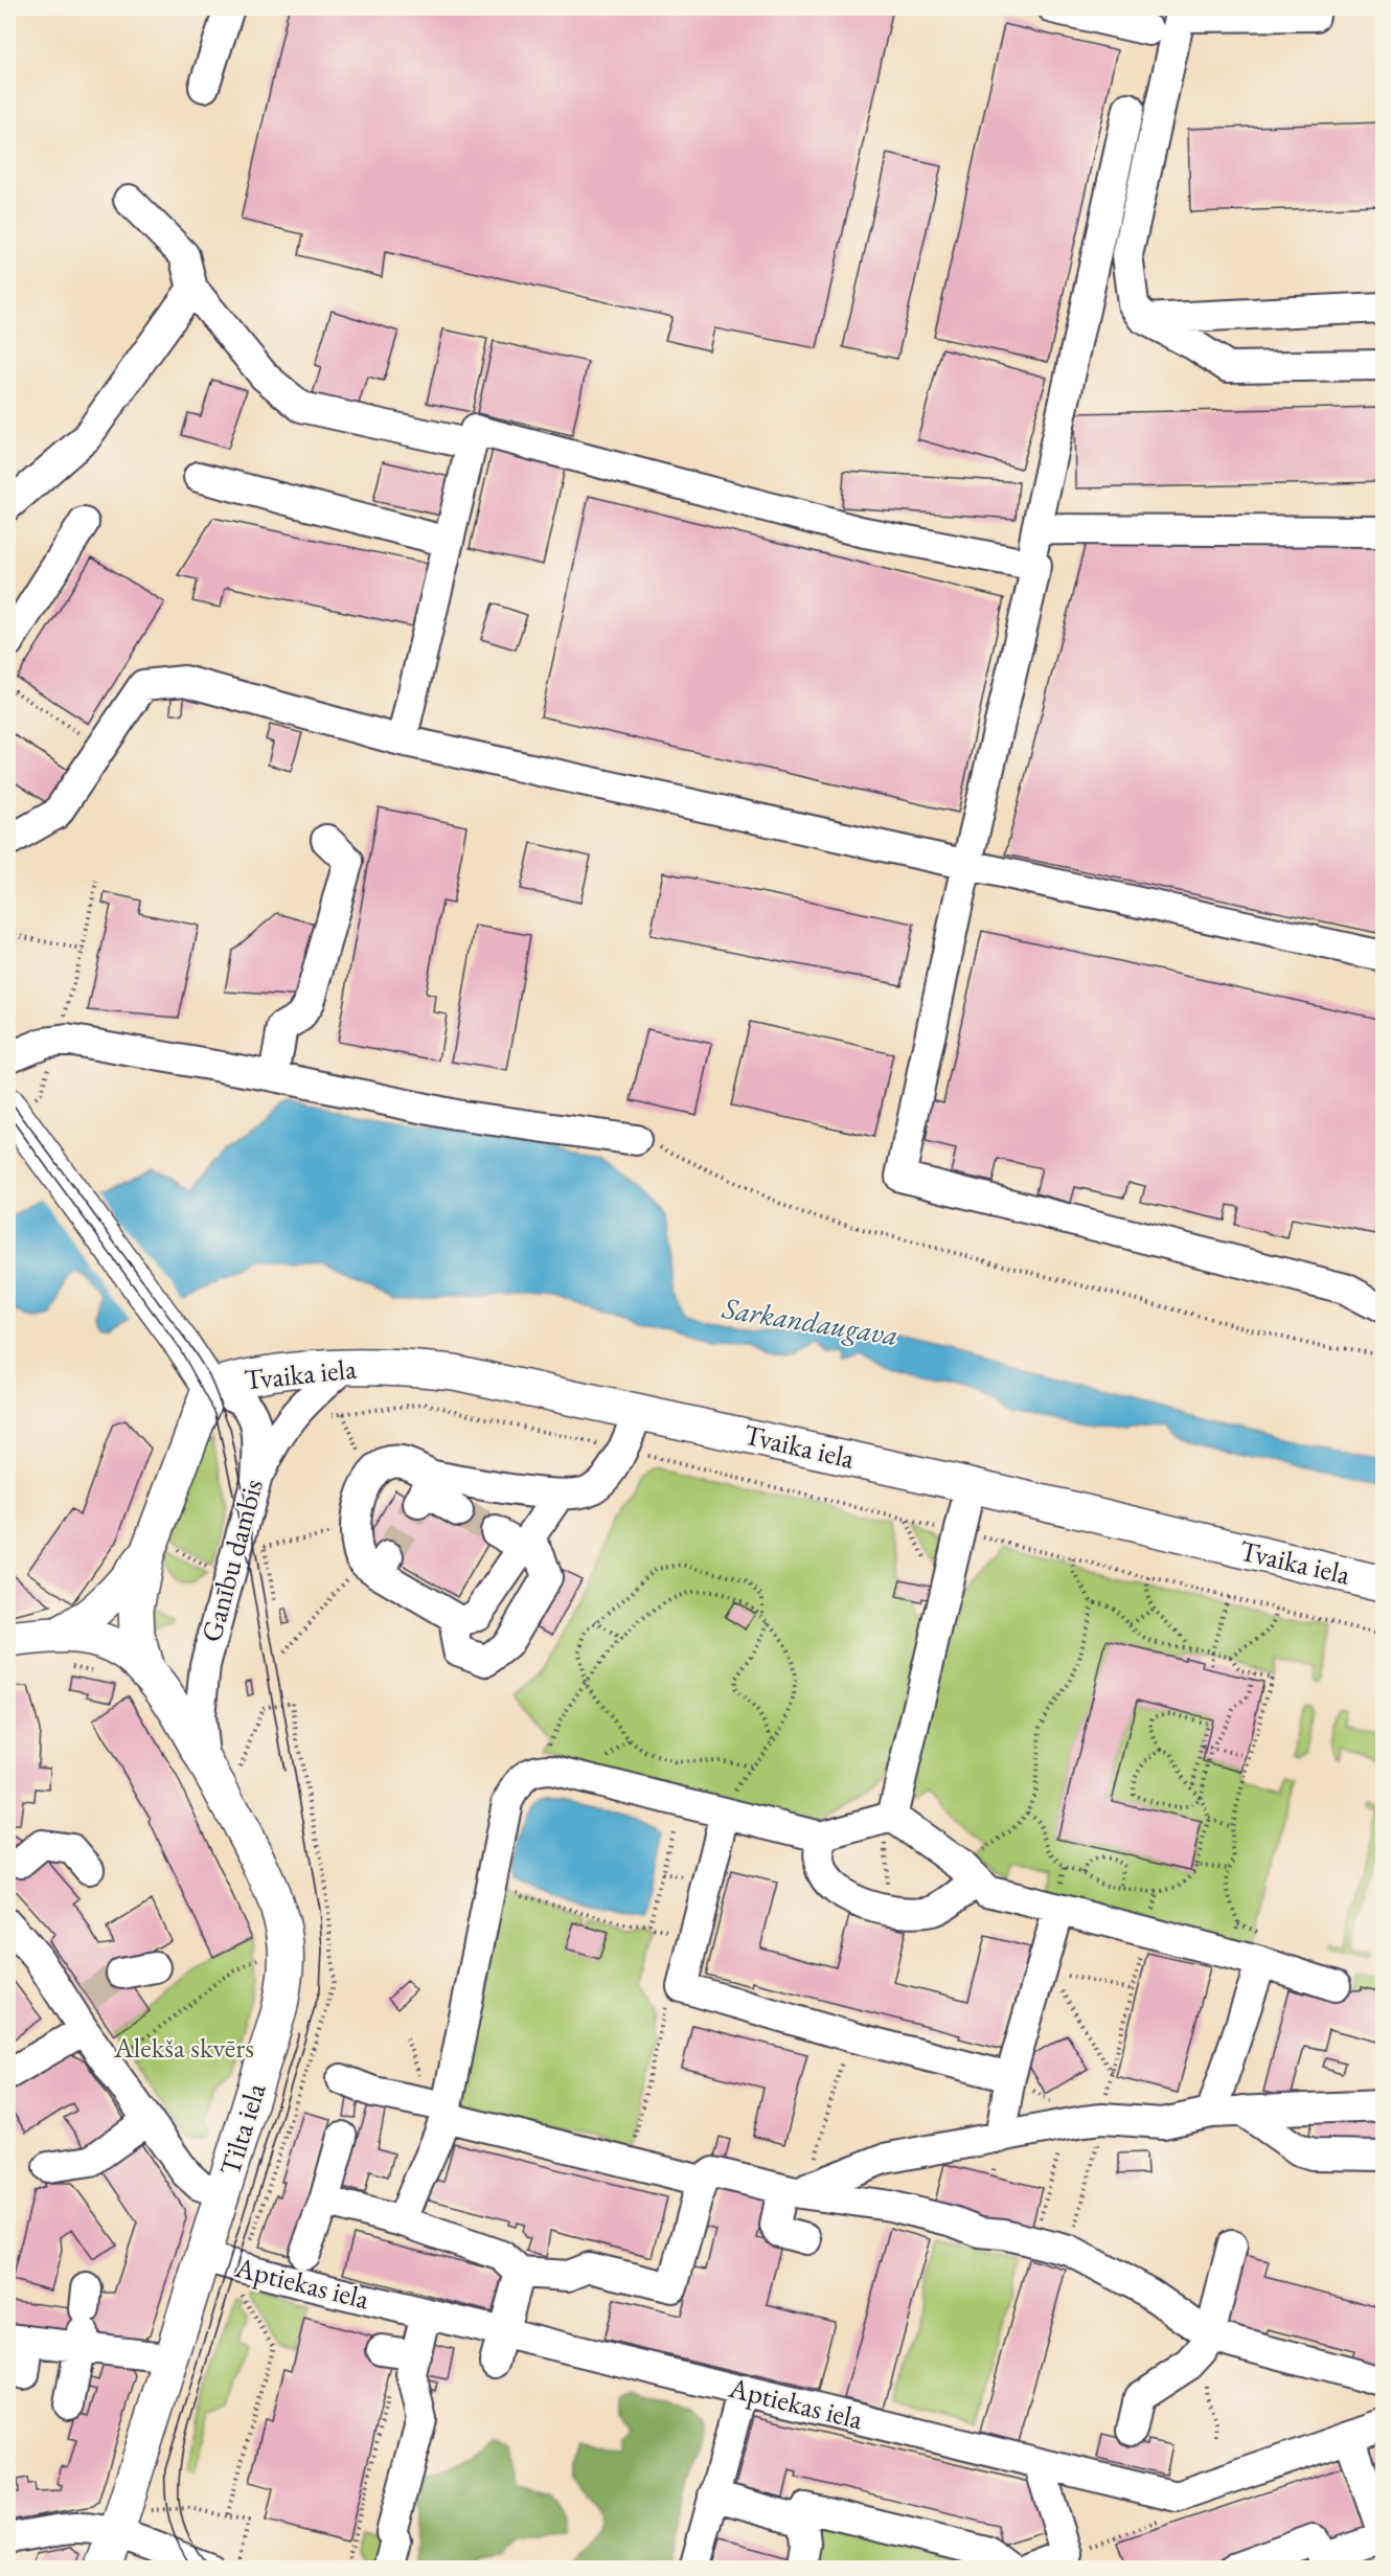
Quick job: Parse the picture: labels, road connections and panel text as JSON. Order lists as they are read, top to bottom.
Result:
{
  "streets": {
    "main road": ["Tvaika iela", "Tilta iela"],
    "street": ["Ganību dambis", "Aptiekas iela"]
  },
  "crossings": [
    ["Tvaika iela", "Ganību dambis"],
    ["Ganību dambis", "Tilta iela"],
    ["Tilta iela", "Aptiekas iela"]
  ],
  "water": ["Sarkandaugava"],
  "parks": ["Alekša skvērs"]
}
